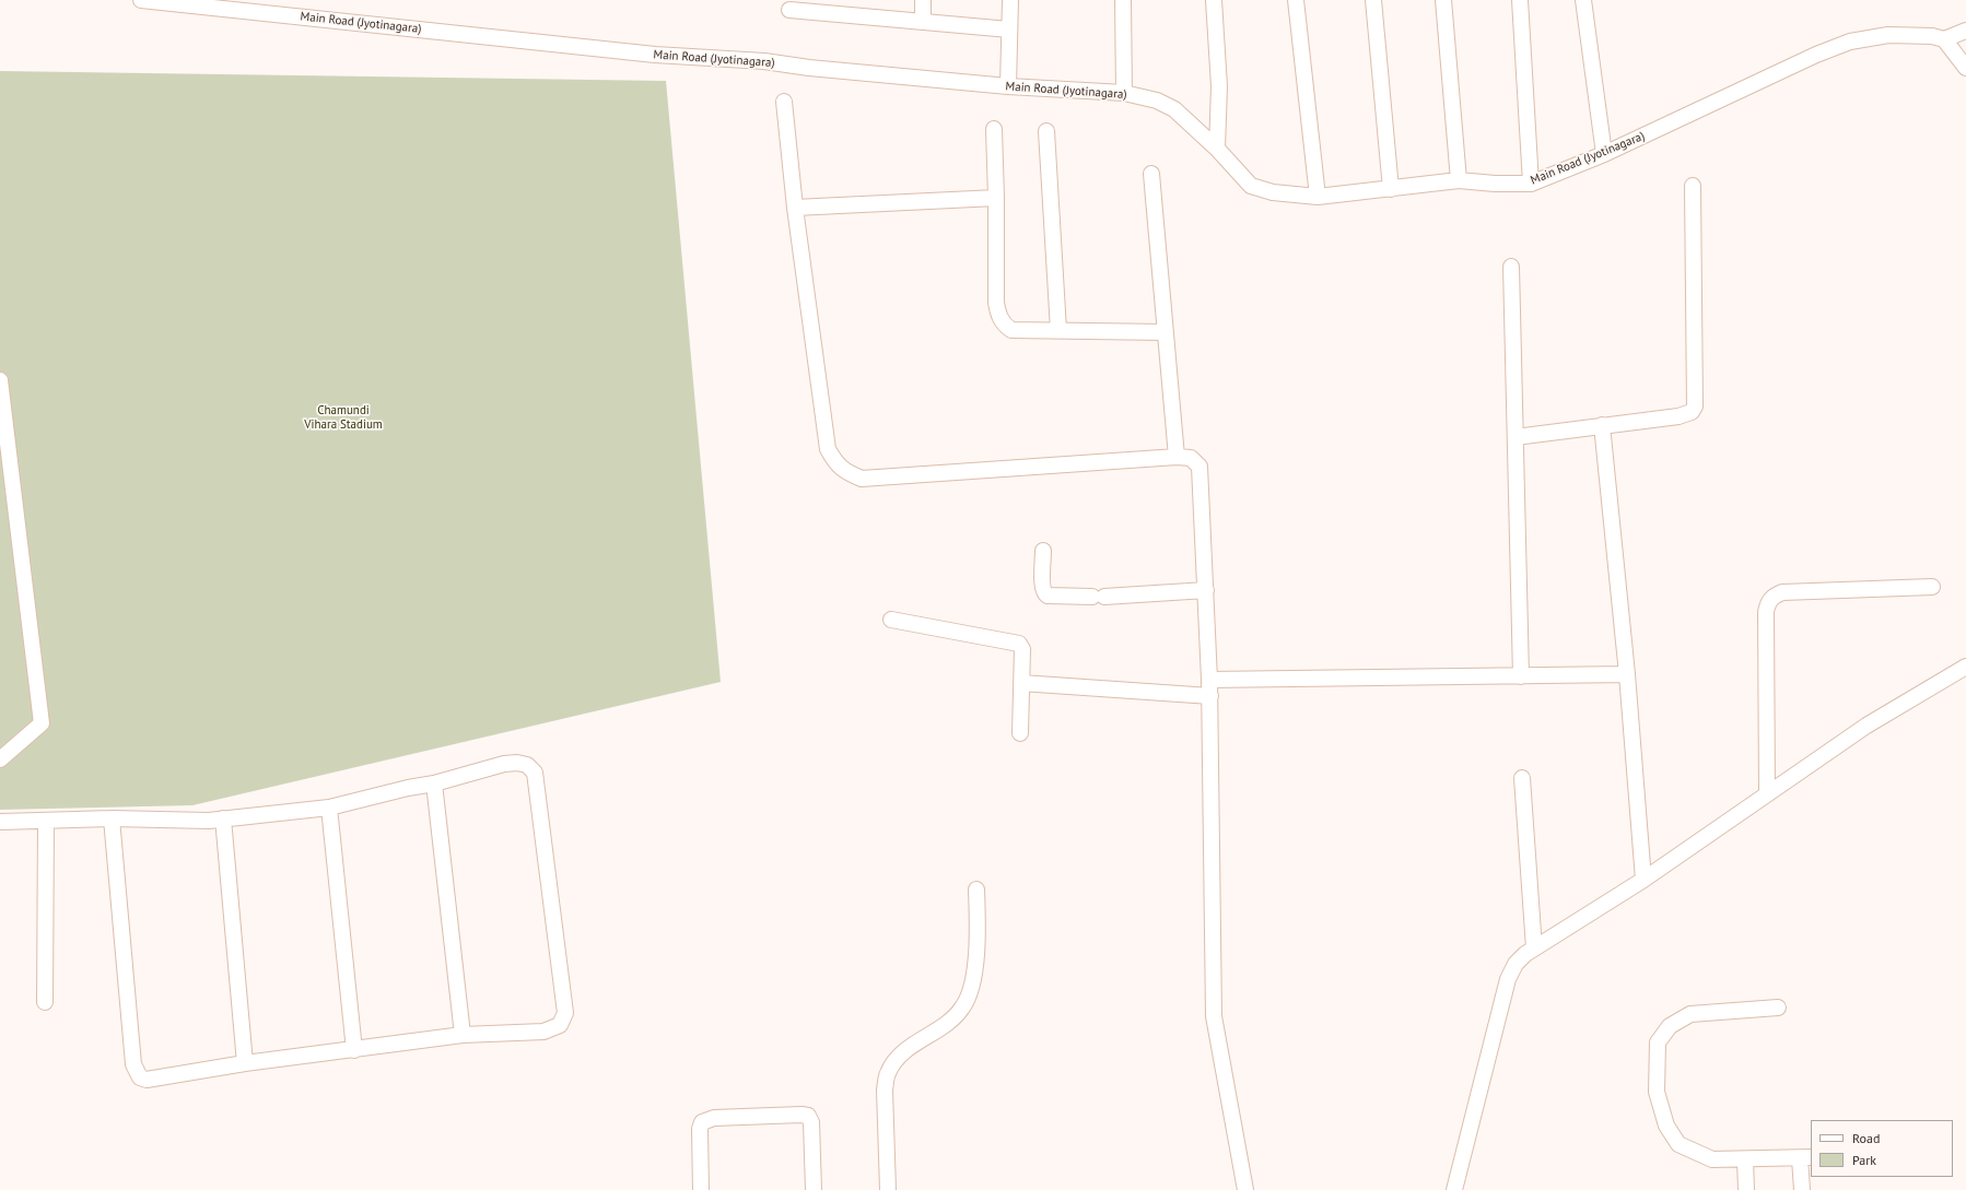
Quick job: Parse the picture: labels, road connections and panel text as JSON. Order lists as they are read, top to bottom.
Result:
{
  "streets": {
    "street": ["Main Road (Jyotinagara)"]
  },
  "parks": ["Chamundi Vihara Stadium"],
  "legend": ["Road", "Park"]
}
